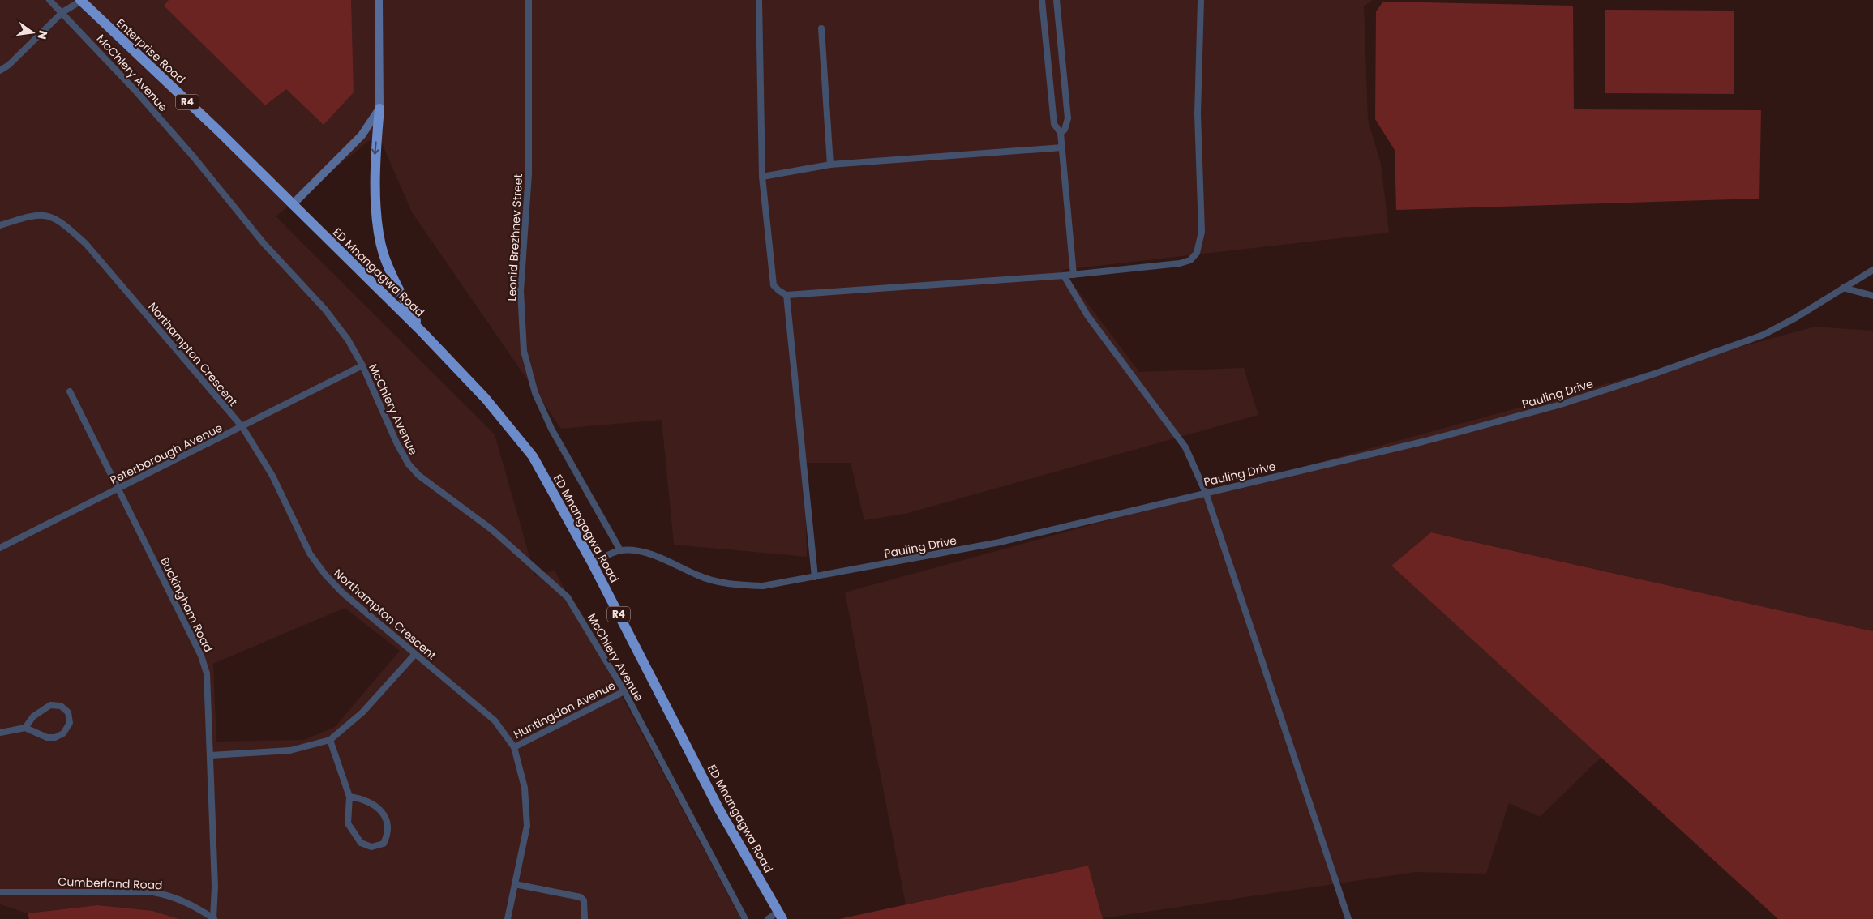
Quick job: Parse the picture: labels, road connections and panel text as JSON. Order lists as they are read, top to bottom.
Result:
{
  "streets": {
    "highway": ["Enterprise Road", "R4", "ED Mnangagwa Road"],
    "street": [
      "McChlery Avenue",
      "Leonid Brezhnev Street",
      "Northampton Crescent",
      "Pauling Drive",
      "Peterborough Avenue",
      "Buckingham Road",
      "Huntingdon Avenue",
      "Cumberland Road"
    ]
  },
  "crossings": [
    ["Enterprise Road", "ED Mnangagwa Road"],
    ["McChlery Avenue", "Peterborough Avenue"],
    ["McChlery Avenue", "Huntingdon Avenue"],
    ["Leonid Brezhnev Street", "Pauling Drive"],
    ["ED Mnangagwa Road", "Pauling Drive"],
    ["Northampton Crescent", "Peterborough Avenue"],
    ["Northampton Crescent", "Huntingdon Avenue"],
    ["Peterborough Avenue", "Buckingham Road"],
    ["Buckingham Road", "Cumberland Road"]
  ],
  "north": "right"
}
